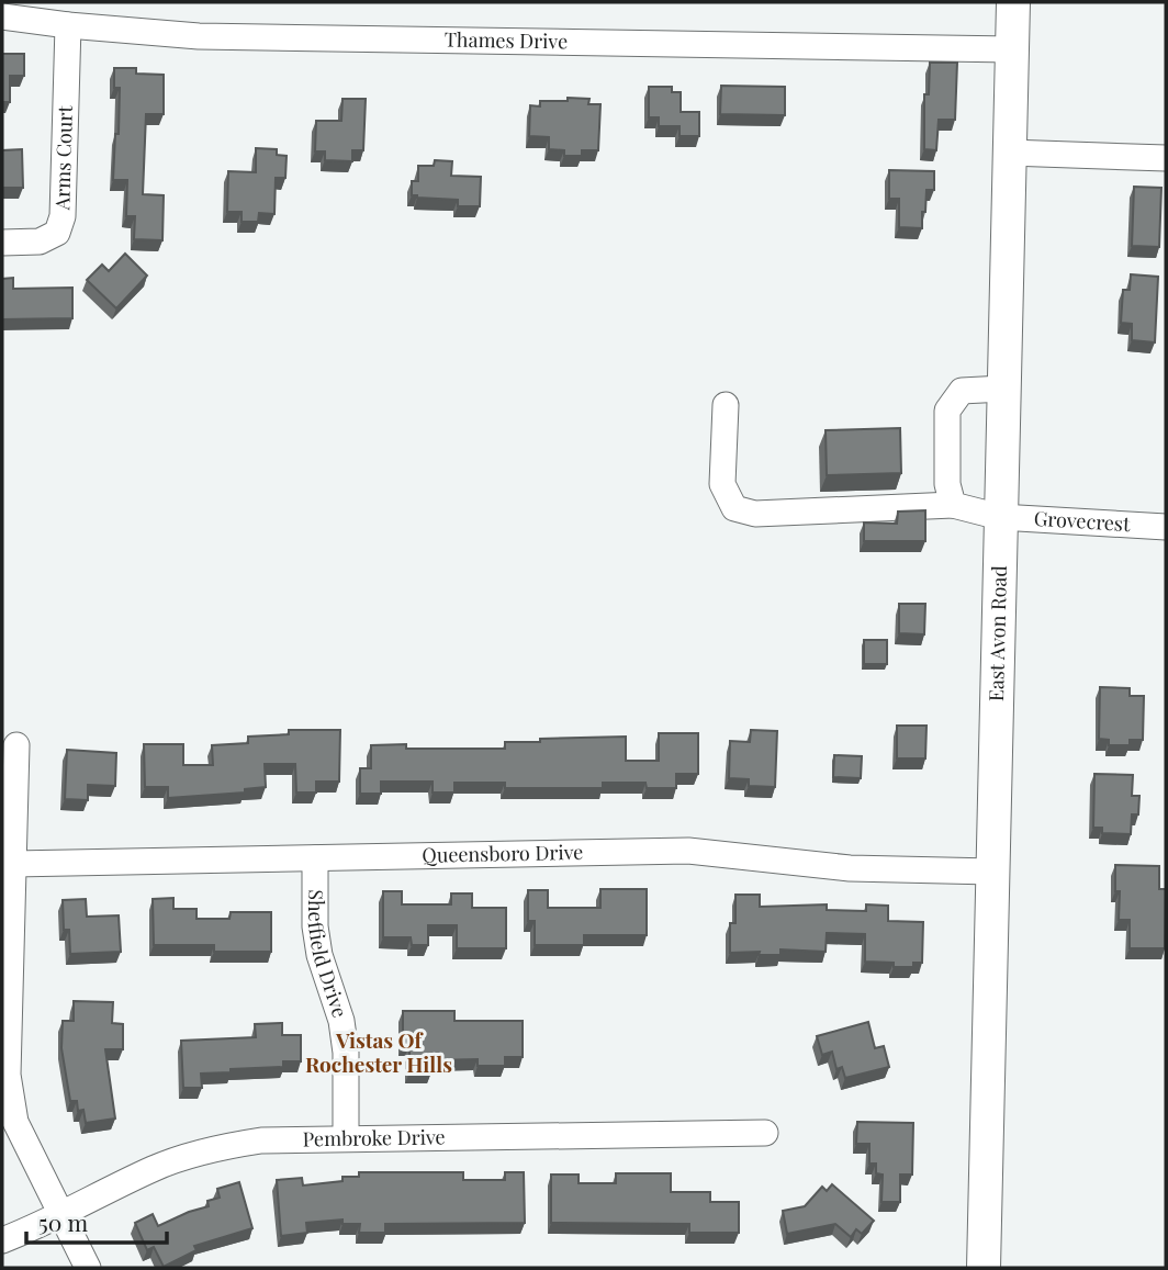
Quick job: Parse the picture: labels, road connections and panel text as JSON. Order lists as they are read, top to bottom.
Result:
{
  "streets": {
    "main road": ["East Avon Road"],
    "street": [
      "Thames Drive",
      "Arms Court",
      "Grovecrest",
      "Queensboro Drive",
      "Sheffield Drive",
      "Pembroke Drive"
    ]
  },
  "crossings": [
    ["Thames Drive", "Arms Court"],
    ["Thames Drive", "East Avon Road"],
    ["Grovecrest", "East Avon Road"],
    ["East Avon Road", "Queensboro Drive"],
    ["Queensboro Drive", "Sheffield Drive"],
    ["Sheffield Drive", "Pembroke Drive"]
  ],
  "districts": ["Vistas Of Rochester Hills"],
  "scale_bar": "50 m"
}
